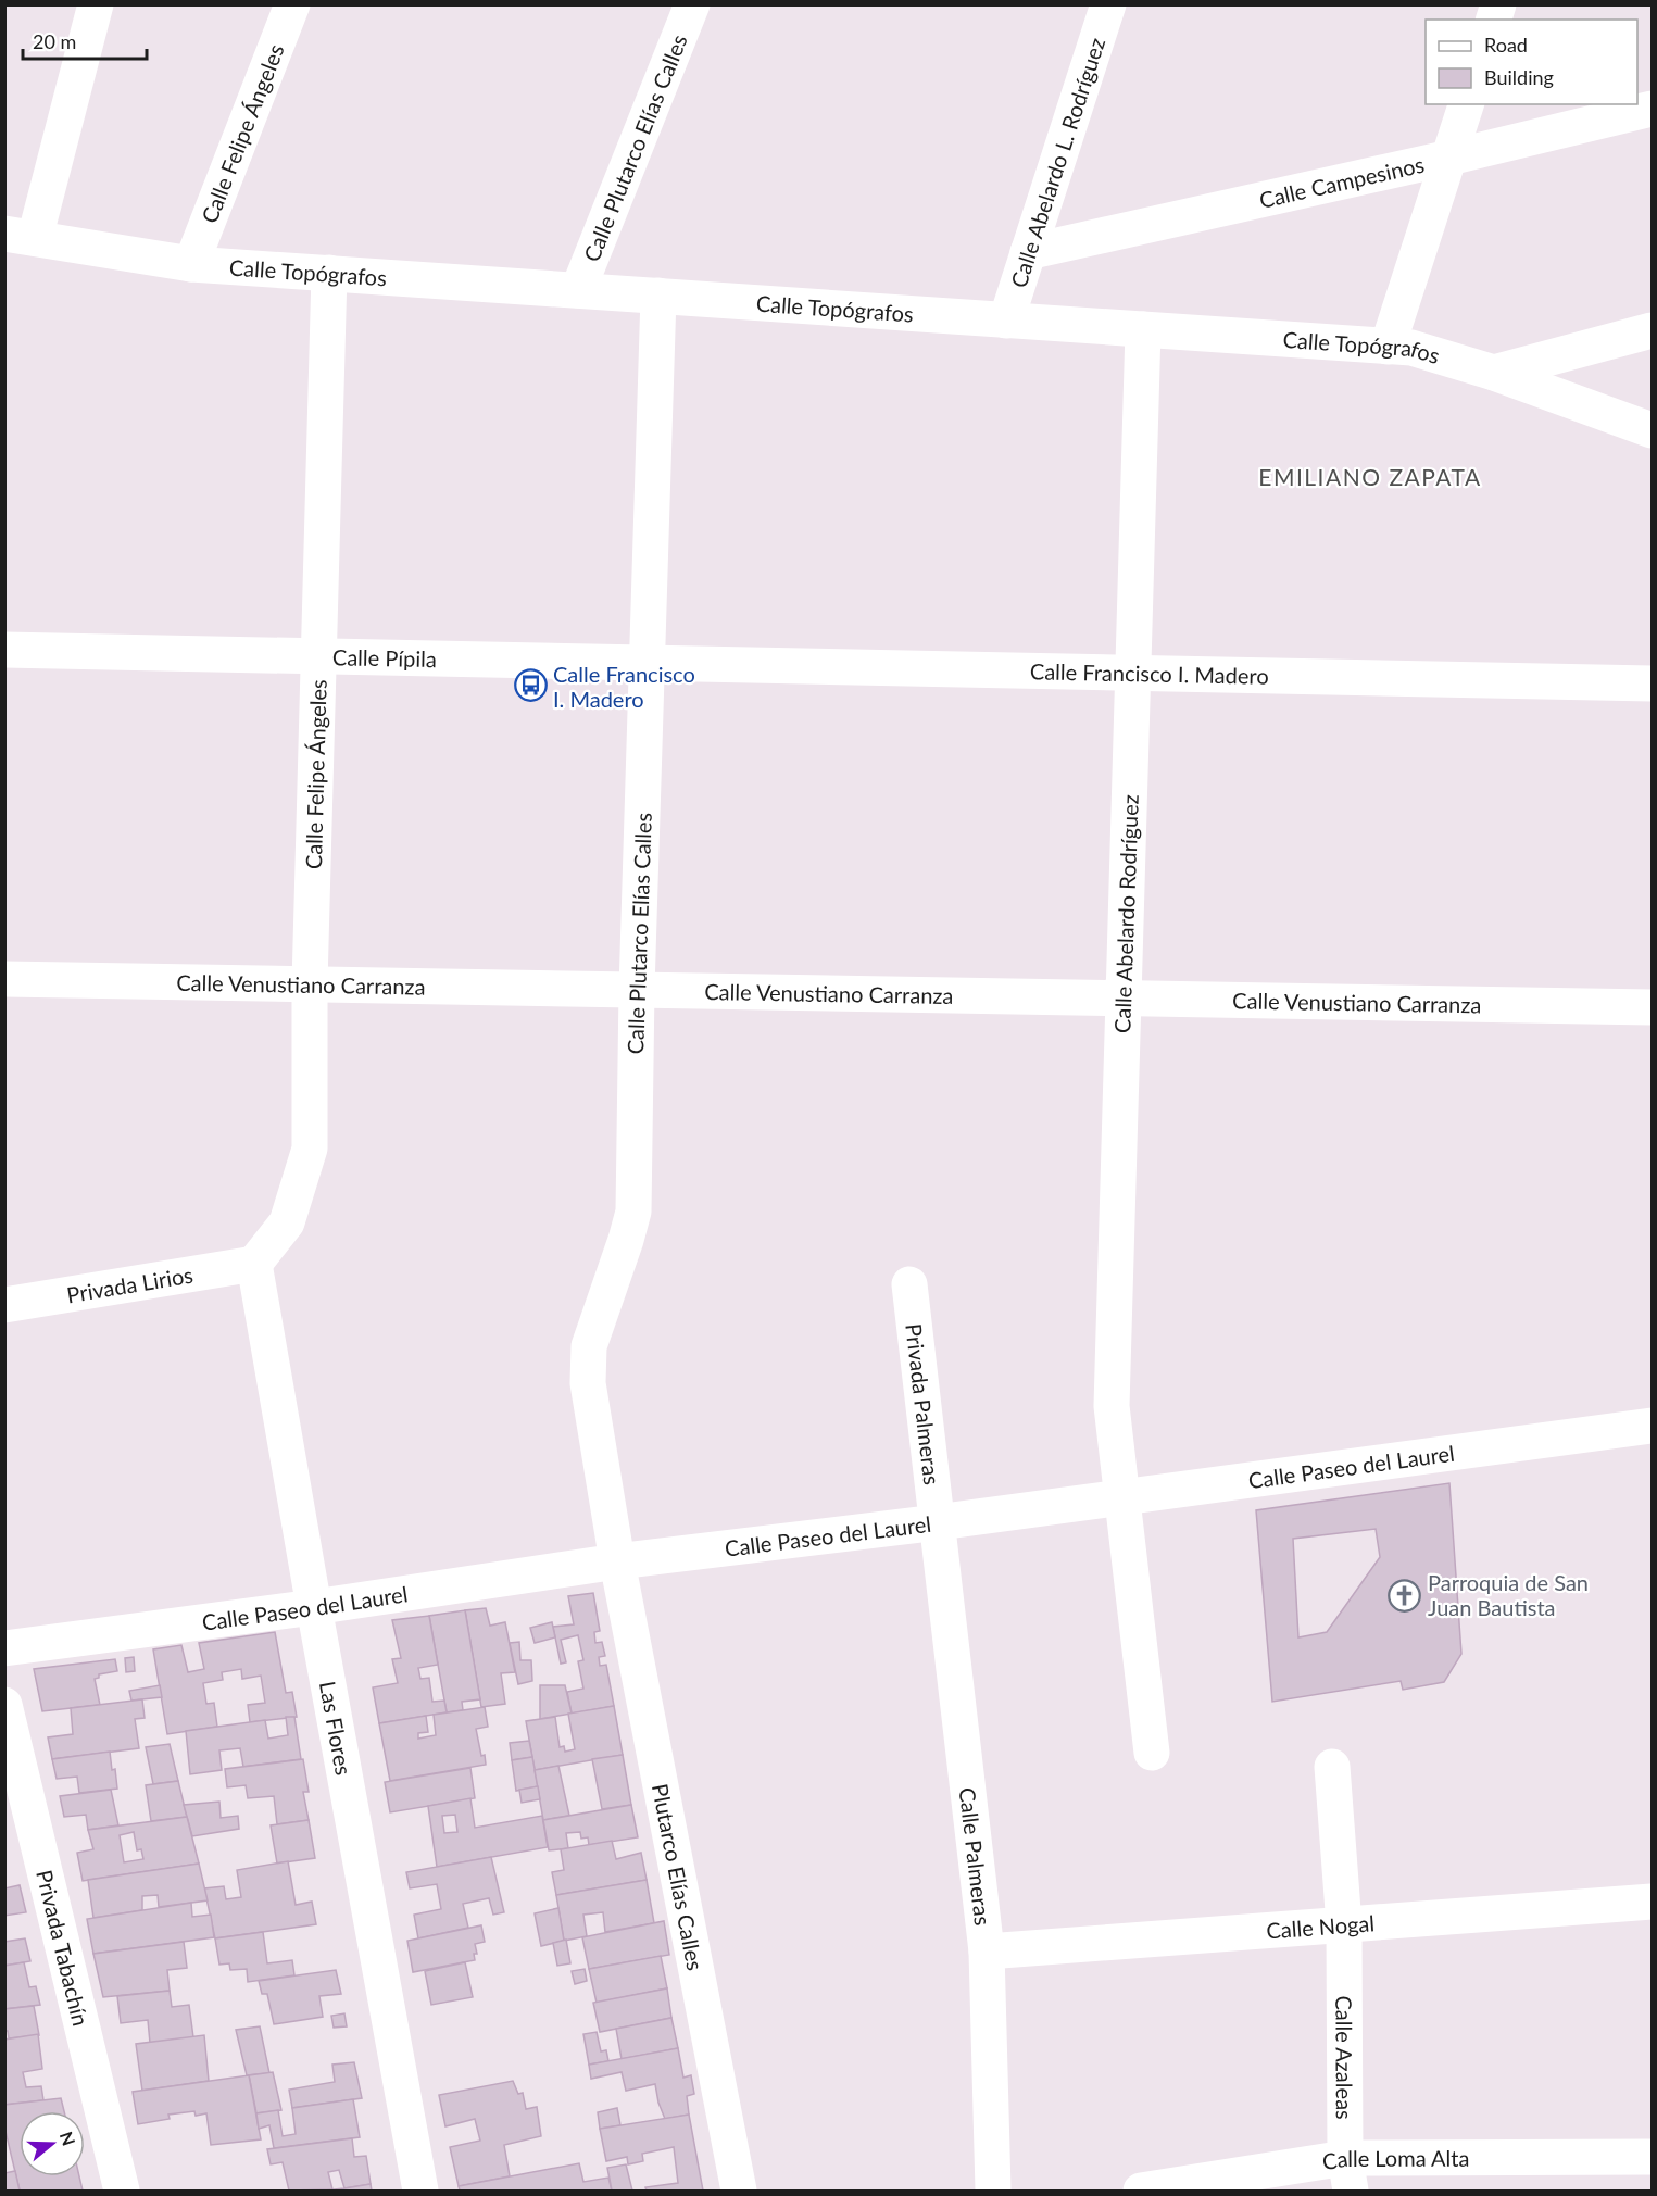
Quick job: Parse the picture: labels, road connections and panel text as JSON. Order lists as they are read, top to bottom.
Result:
{
  "streets": {
    "street": [
      "Calle Felipe Ángeles",
      "Calle Plutarco Elías Calles",
      "Calle Abelardo L. Rodríguez",
      "Calle Campesinos",
      "Calle Topógrafos",
      "Calle Pípila",
      "Calle Francisco I. Madero",
      "Calle Abelardo Rodríguez",
      "Calle Venustiano Carranza",
      "Privada Lirios",
      "Privada Palmeras",
      "Calle Paseo del Laurel",
      "Las Flores",
      "Calle Palmeras",
      "Plutarco Elías Calles",
      "Calle Nogal",
      "Privada Tabachín",
      "Calle Azaleas",
      "Calle Loma Alta"
    ]
  },
  "crossings": [
    ["Calle Felipe Ángeles", "Calle Topógrafos"],
    ["Calle Felipe Ángeles", "Calle Pípila"],
    ["Calle Felipe Ángeles", "Calle Venustiano Carranza"],
    ["Calle Felipe Ángeles", "Privada Lirios"],
    ["Calle Felipe Ángeles", "Las Flores"],
    ["Calle Plutarco Elías Calles", "Calle Topógrafos"],
    ["Calle Plutarco Elías Calles", "Calle Pípila"],
    ["Calle Plutarco Elías Calles", "Calle Francisco I. Madero"],
    ["Calle Plutarco Elías Calles", "Calle Venustiano Carranza"],
    ["Calle Plutarco Elías Calles", "Calle Paseo del Laurel"],
    ["Calle Plutarco Elías Calles", "Plutarco Elías Calles"],
    ["Calle Abelardo L. Rodríguez", "Calle Campesinos"],
    ["Calle Abelardo L. Rodríguez", "Calle Topógrafos"],
    ["Calle Topógrafos", "Calle Abelardo Rodríguez"],
    ["Calle Pípila", "Calle Francisco I. Madero"],
    ["Calle Francisco I. Madero", "Calle Abelardo Rodríguez"],
    ["Calle Abelardo Rodríguez", "Calle Venustiano Carranza"],
    ["Calle Abelardo Rodríguez", "Calle Paseo del Laurel"],
    ["Privada Lirios", "Las Flores"],
    ["Privada Palmeras", "Calle Paseo del Laurel"],
    ["Privada Palmeras", "Calle Palmeras"],
    ["Calle Paseo del Laurel", "Las Flores"],
    ["Calle Paseo del Laurel", "Calle Palmeras"],
    ["Calle Paseo del Laurel", "Plutarco Elías Calles"],
    ["Calle Palmeras", "Calle Nogal"],
    ["Calle Nogal", "Calle Azaleas"],
    ["Calle Azaleas", "Calle Loma Alta"]
  ],
  "districts": ["EMILIANO ZAPATA"],
  "places": {
    "bus stop": ["Calle Francisco I. Madero"],
    "church": ["Parroquia de San Juan Bautista"]
  },
  "legend": ["Road", "Building"],
  "scale_bar": "20 m",
  "north": "right"
}
